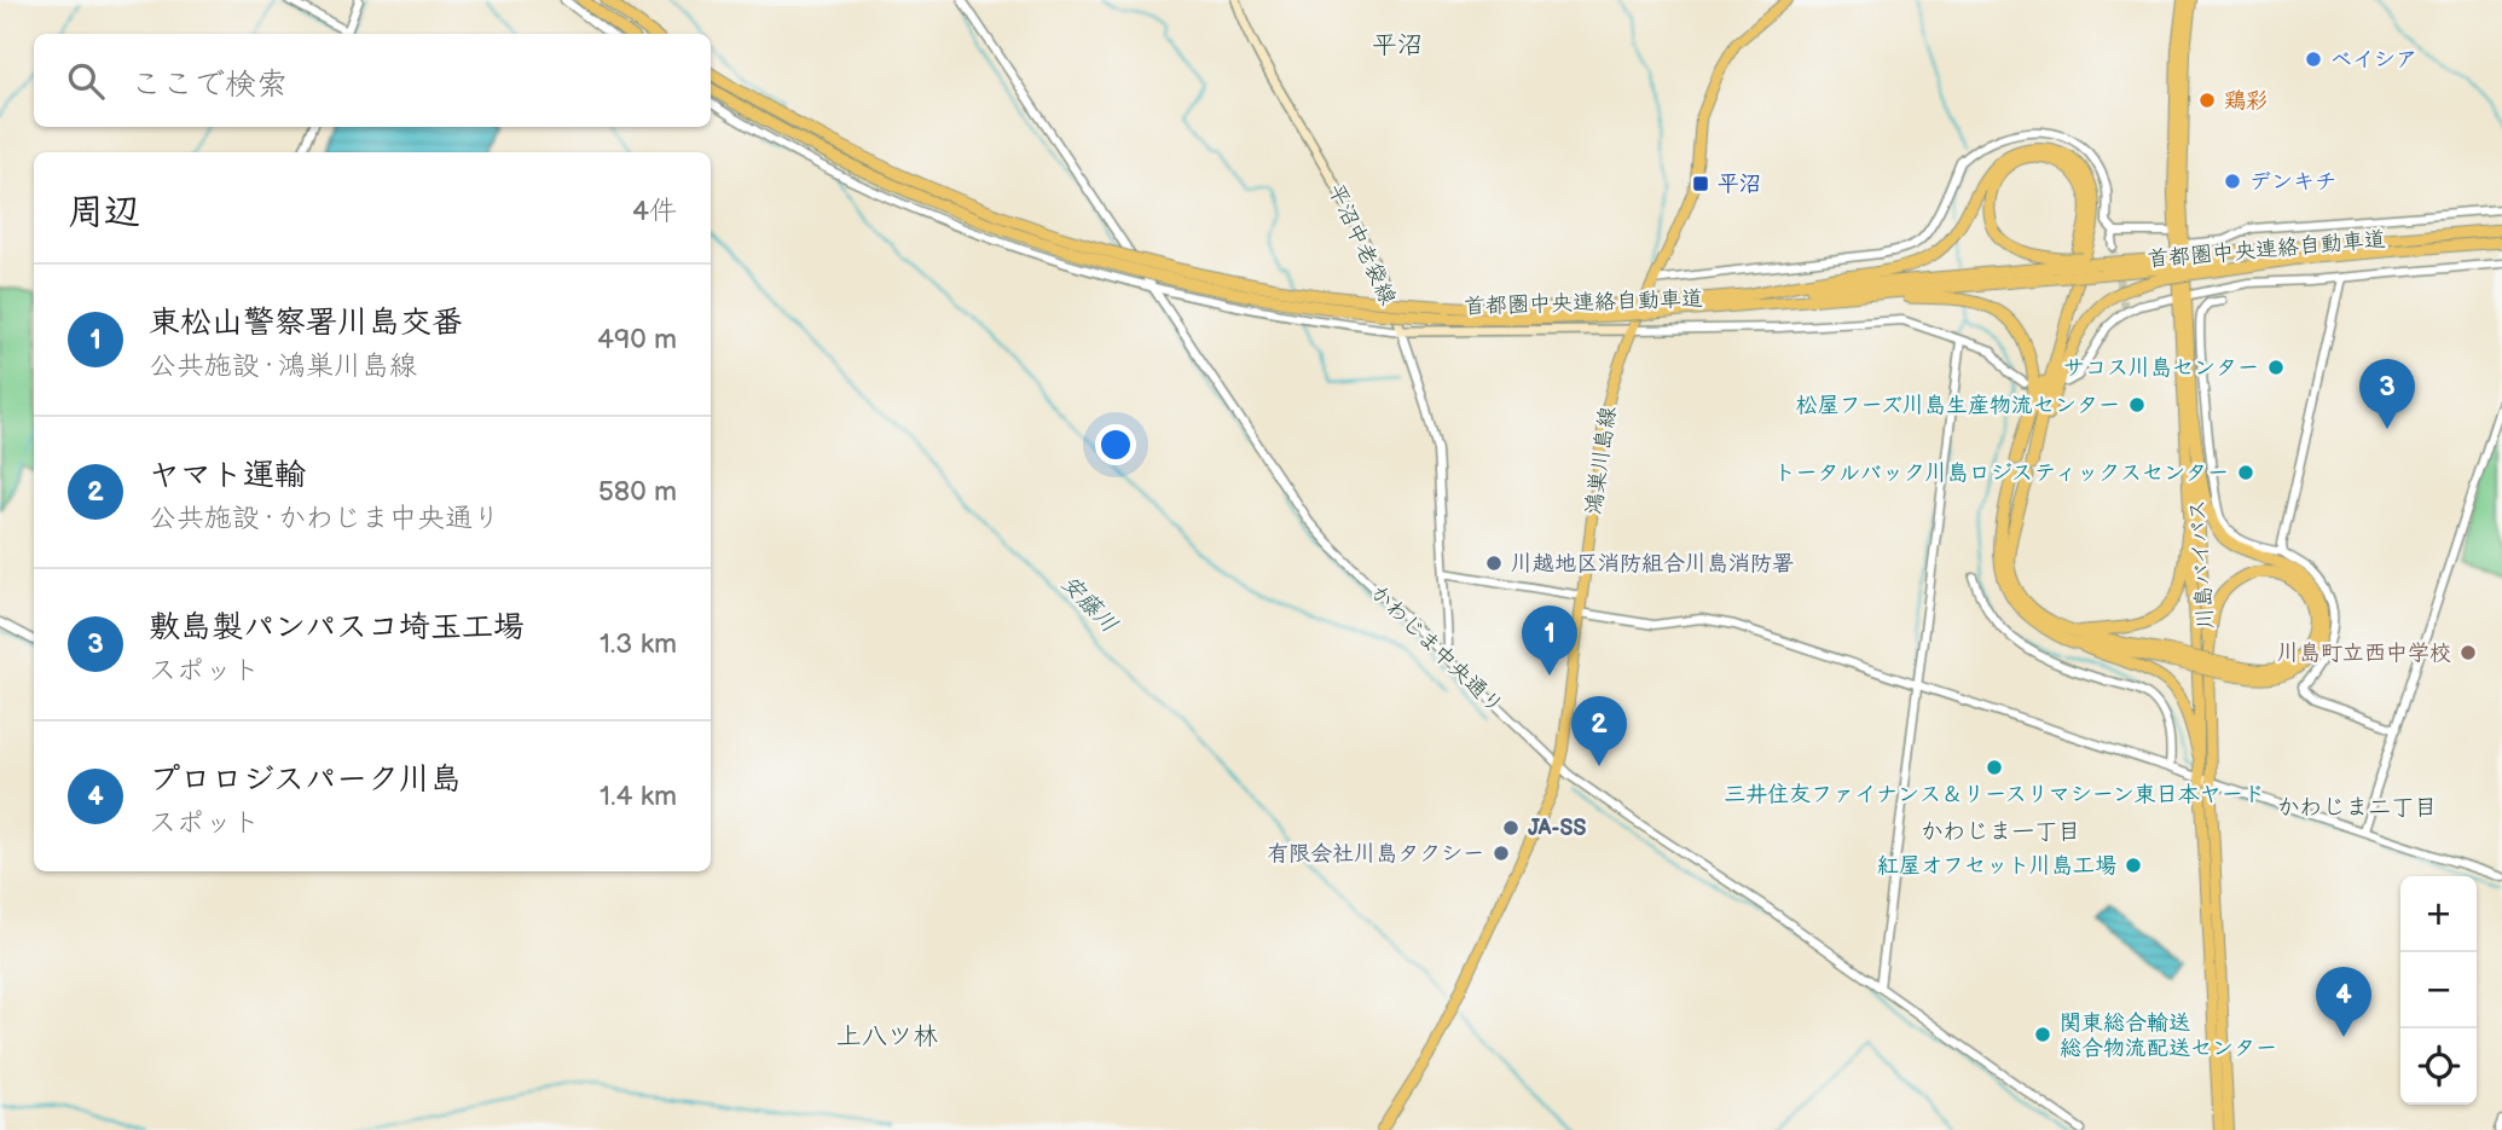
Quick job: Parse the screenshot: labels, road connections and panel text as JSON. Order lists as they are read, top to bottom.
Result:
{
  "streets": {
    "highway": ["首都圏中央連絡自動車道"],
    "main road": ["平沼中老袋線", "鴻巣川島線", "川島バイパス"],
    "street": ["かわじま中央通り"]
  },
  "crossings": [
    ["平沼中老袋線", "鴻巣川島線"],
    ["鴻巣川島線", "かわじま中央通り"]
  ],
  "districts": [
    "平沼",
    "かわじま二丁目",
    "かわじま一丁目",
    "上八ツ林"
  ],
  "water": ["安藤川"],
  "places": {
    "other": [
      "ベイシア",
      "鶏彩",
      "デンキチ",
      "サコス川島センター",
      "松屋フーズ川島生産物流センター",
      "トータルバック川島ロジスティックスセンター",
      "川越地区消防組合川島消防署",
      "川島町立西中学校",
      "三井住友ファイナンス＆リースリマシーン東日本ヤード",
      "JA-SS",
      "有限会社川島タクシー",
      "紅屋オフセット川島工場",
      "関東総合輸送 総合物流配送センター"
    ],
    "transit": ["平沼"]
  },
  "page": {
    "search": "ここで検索",
    "heading": ["周辺", "4件"],
    "list": [
      {
        "mark": "1",
        "name": "東松山警察署川島交番",
        "note": "公共施設 · 鴻巣川島線",
        "value": "490 m"
      },
      {
        "mark": "2",
        "name": "ヤマト運輸",
        "note": "公共施設 · かわじま中央通り",
        "value": "580 m"
      },
      {
        "mark": "3",
        "name": "敷島製パンパスコ埼玉工場",
        "note": "スポット",
        "value": "1.3 km"
      },
      {
        "mark": "4",
        "name": "プロロジスパーク川島",
        "note": "スポット",
        "value": "1.4 km"
      }
    ],
    "pins": [
      "3",
      "1",
      "2",
      "4"
    ],
    "map_buttons": ["+", "−"]
  }
}
